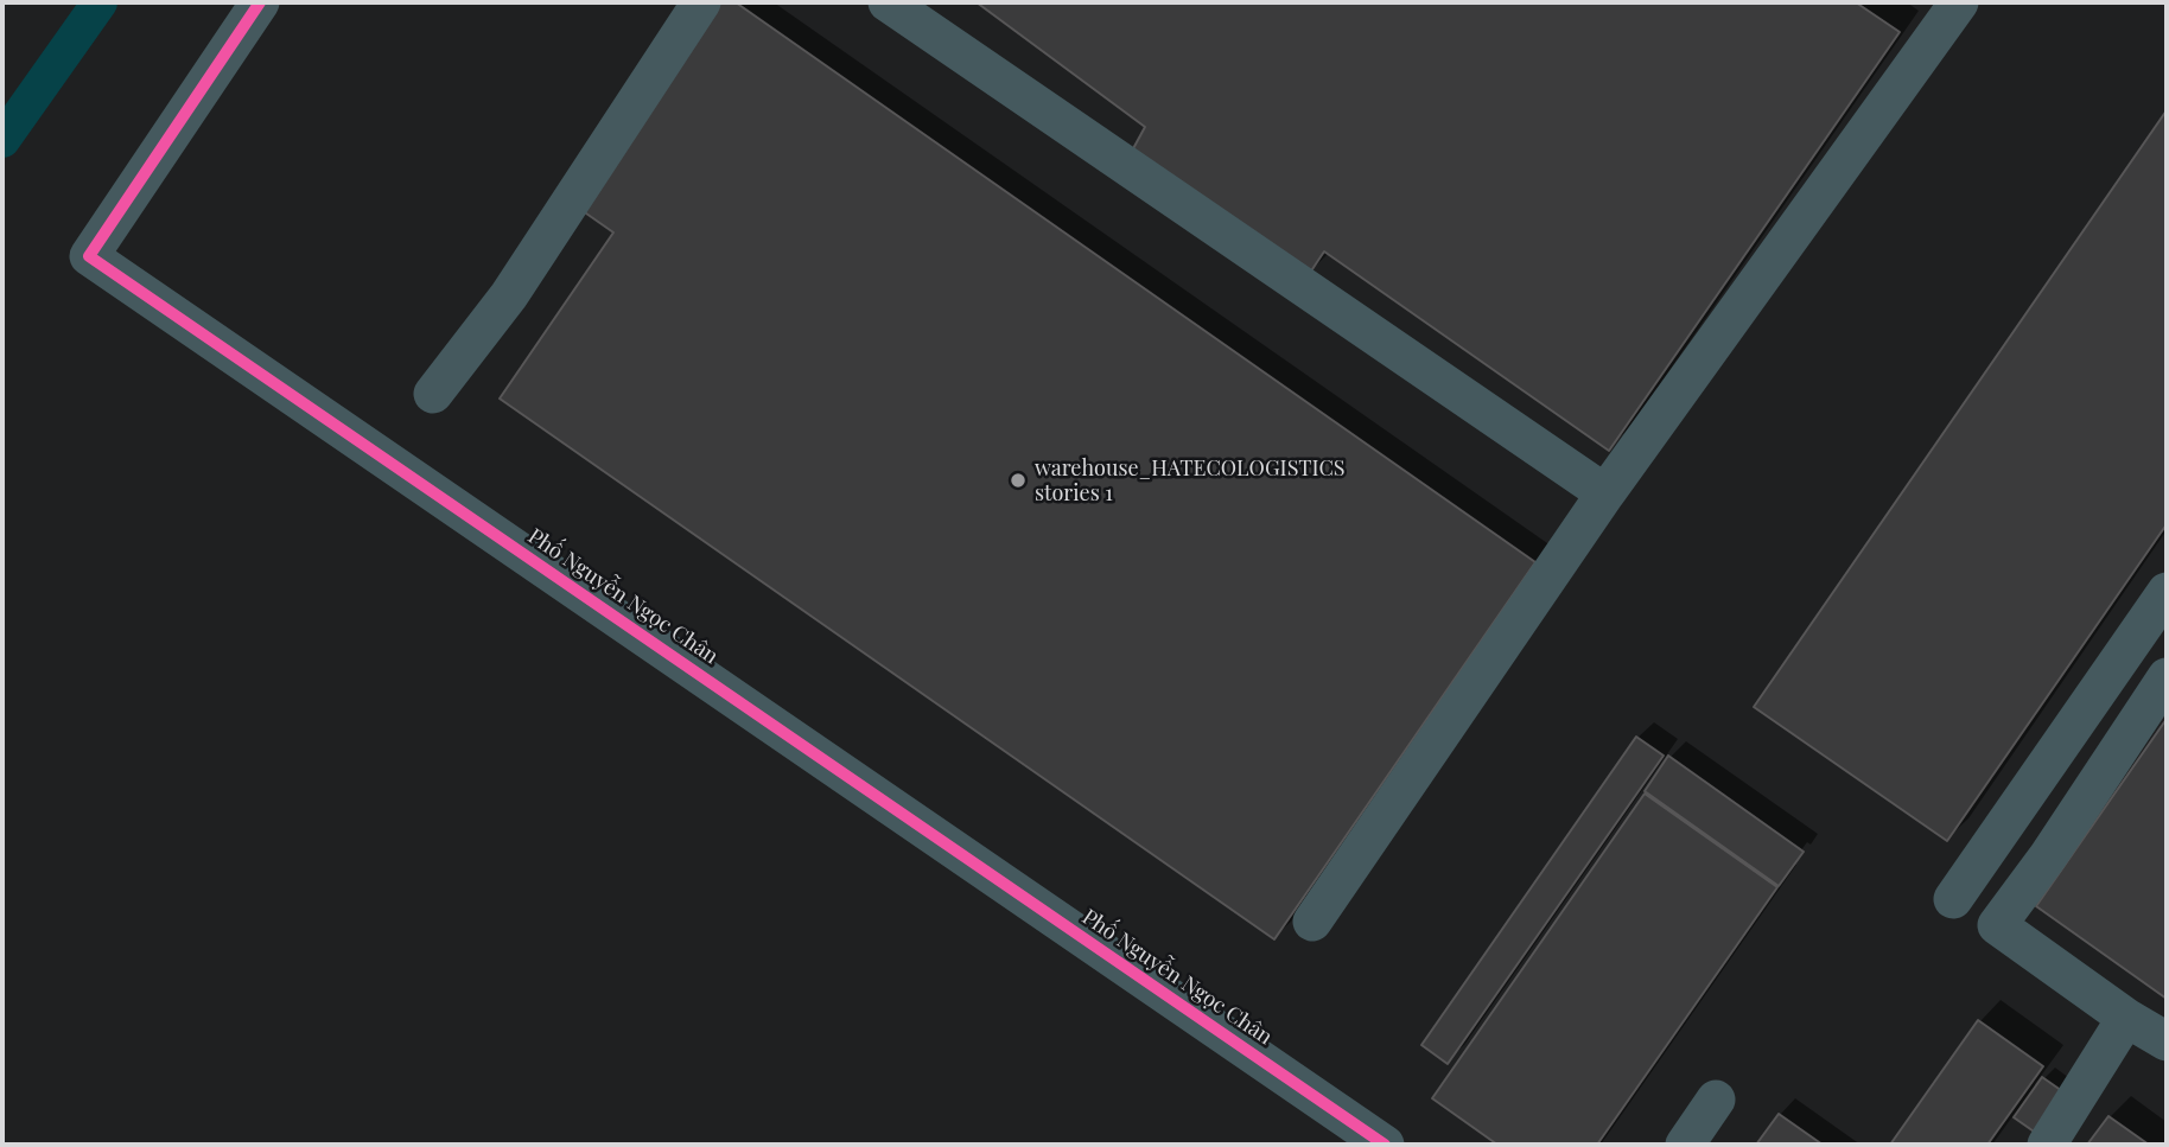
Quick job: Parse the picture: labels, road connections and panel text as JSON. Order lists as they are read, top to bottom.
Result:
{
  "streets": {
    "street": ["Phố Nguyễn Ngọc Chân"]
  },
  "places": ["warehouse_HATECOLOGISTICS stories 1"]
}
